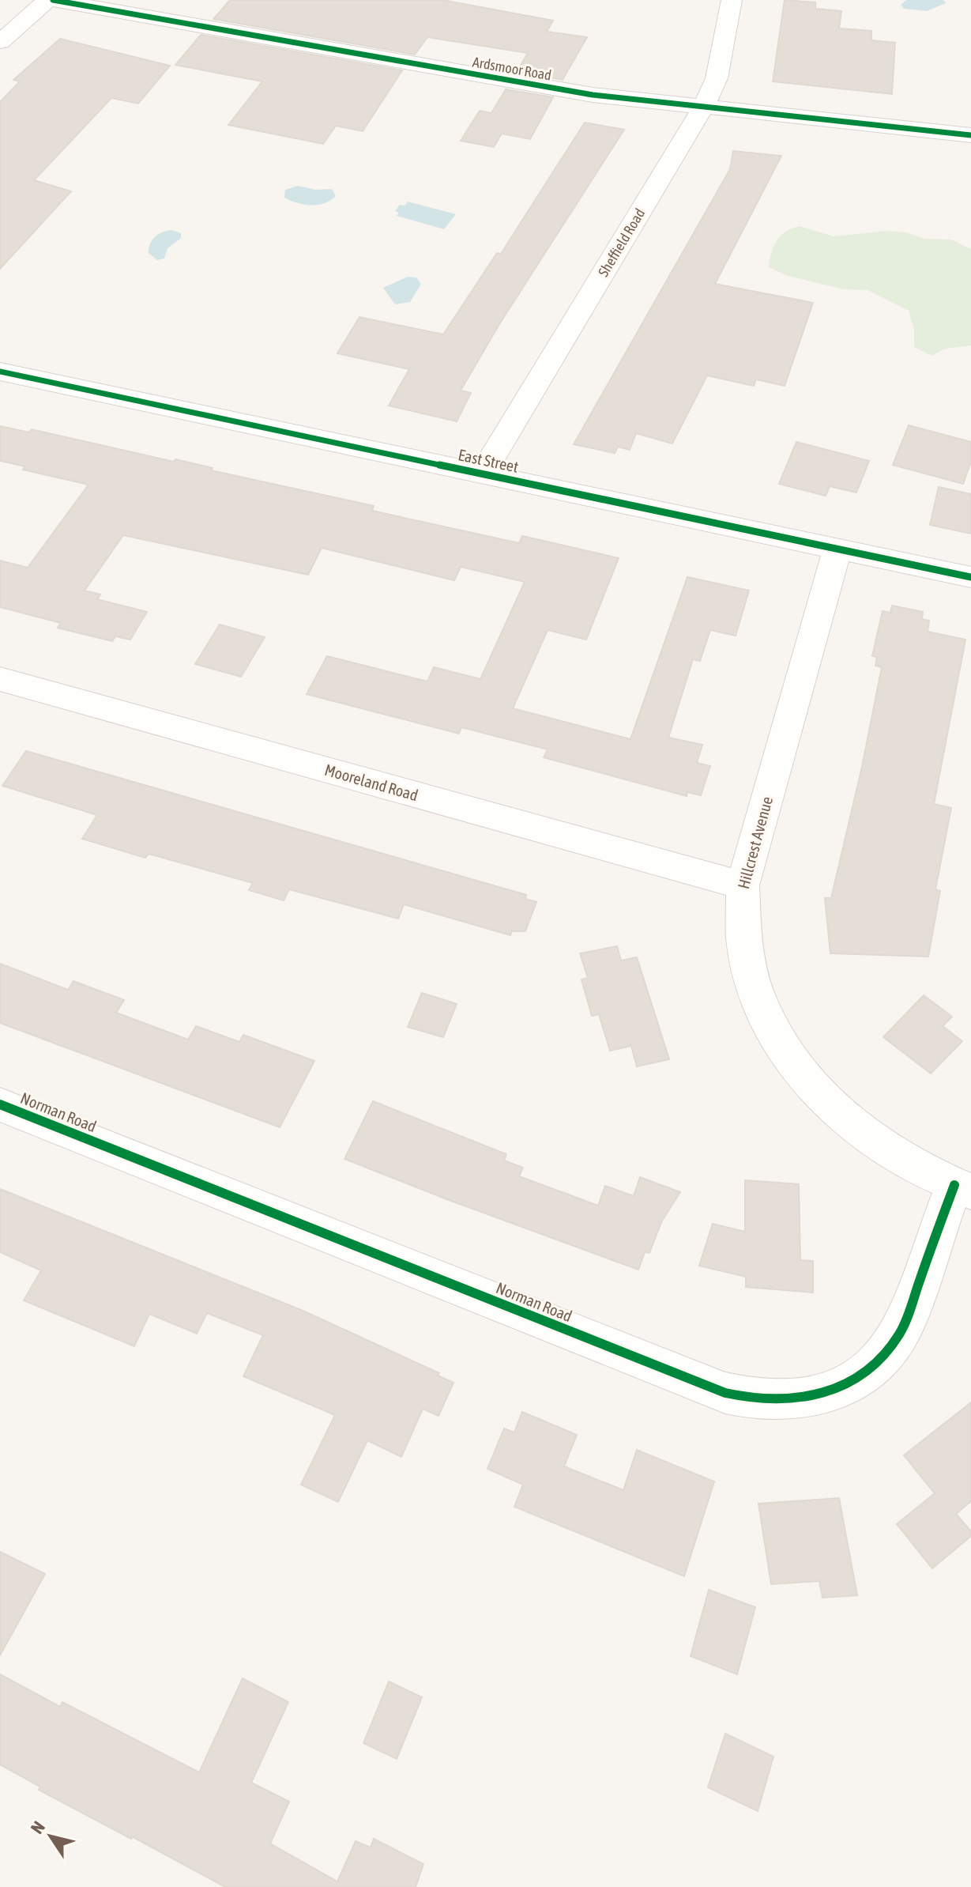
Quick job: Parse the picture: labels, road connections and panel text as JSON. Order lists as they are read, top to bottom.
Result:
{
  "streets": {
    "street": [
      "Ardsmoor Road",
      "Sheffield Road",
      "East Street",
      "Mooreland Road",
      "Hillcrest Avenue",
      "Norman Road"
    ]
  },
  "crossings": [
    ["Ardsmoor Road", "Sheffield Road"],
    ["Sheffield Road", "East Street"],
    ["East Street", "Hillcrest Avenue"],
    ["Mooreland Road", "Hillcrest Avenue"],
    ["Hillcrest Avenue", "Norman Road"]
  ],
  "north": "top left"
}
